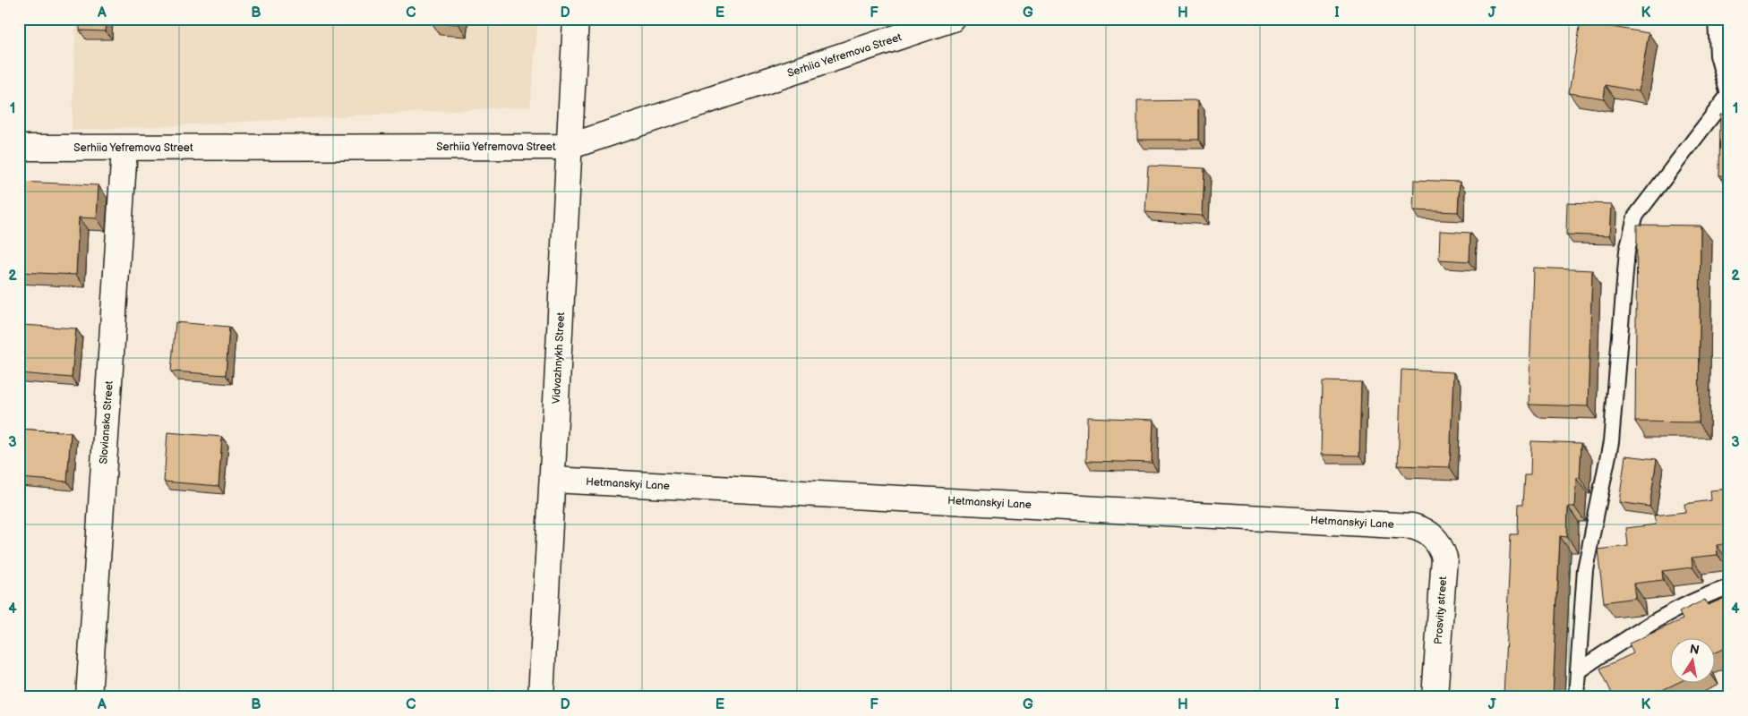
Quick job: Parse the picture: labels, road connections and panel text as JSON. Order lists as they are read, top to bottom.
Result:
{
  "streets": {
    "street": [
      "Serhiia Yefremova Street",
      "Vidvazhnykh Street",
      "Slovianska Street",
      "Hetmanskyi Lane",
      "Prosvity street"
    ]
  },
  "crossings": [
    ["Serhiia Yefremova Street", "Vidvazhnykh Street"],
    ["Serhiia Yefremova Street", "Slovianska Street"],
    ["Vidvazhnykh Street", "Hetmanskyi Lane"],
    ["Hetmanskyi Lane", "Prosvity street"]
  ],
  "north": "top",
  "grid": {
    "columns": [
      "A",
      "B",
      "C",
      "D",
      "E",
      "F",
      "G",
      "H",
      "I",
      "J",
      "K"
    ],
    "rows": [
      "1",
      "2",
      "3",
      "4"
    ]
  }
}
